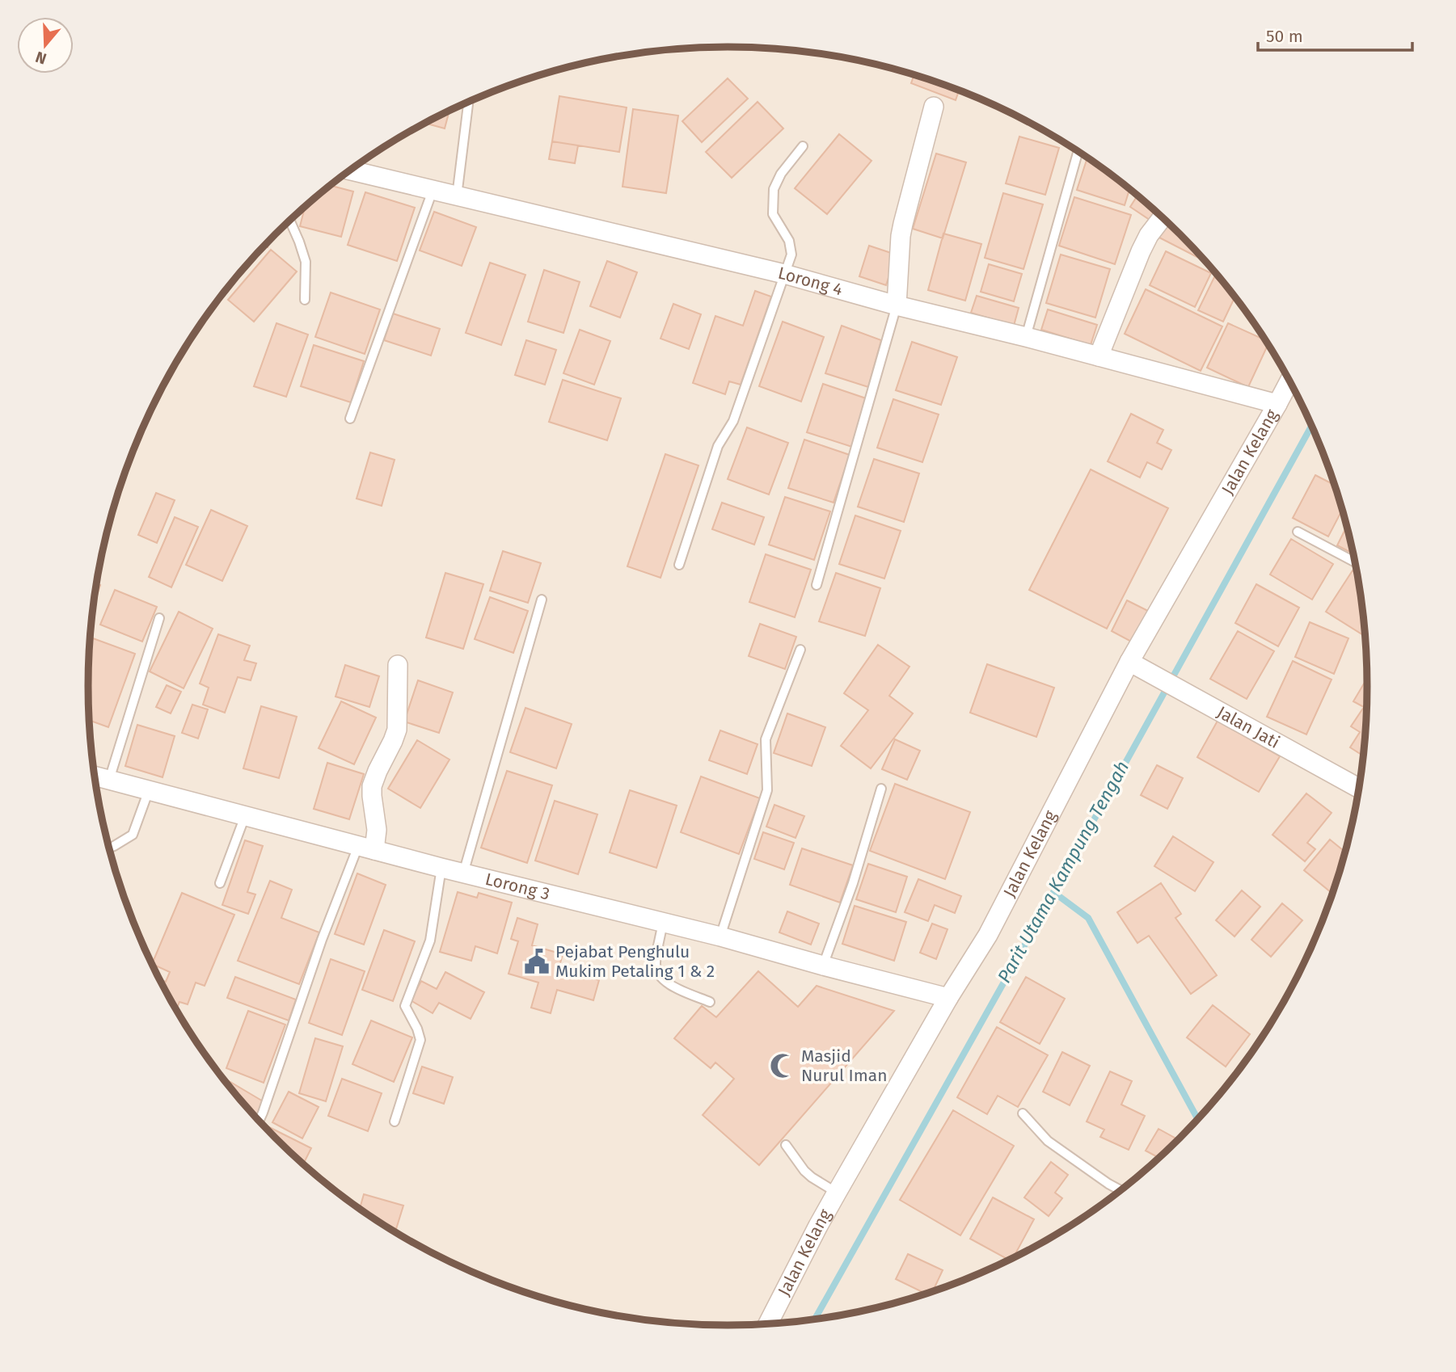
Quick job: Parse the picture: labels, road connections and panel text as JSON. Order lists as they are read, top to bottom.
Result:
{
  "streets": {
    "street": [
      "Lorong 4",
      "Jalan Kelang",
      "Jalan Jati",
      "Lorong 3"
    ]
  },
  "crossings": [
    ["Lorong 4", "Jalan Kelang"],
    ["Jalan Kelang", "Jalan Jati"],
    ["Jalan Kelang", "Lorong 3"]
  ],
  "water": ["Parit Utama Kampung Tengah"],
  "places": {
    "public building": ["Pejabat Penghulu Mukim Petaling 1 & 2"],
    "mosque": ["Masjid Nurul Iman"]
  },
  "scale_bar": "50 m",
  "north": "bottom"
}
